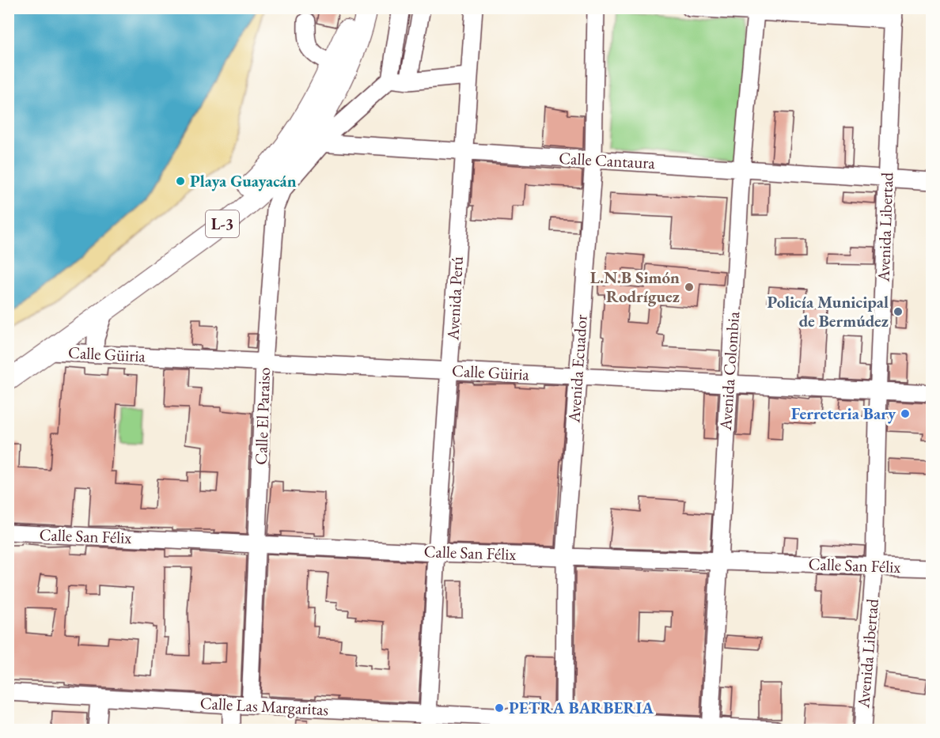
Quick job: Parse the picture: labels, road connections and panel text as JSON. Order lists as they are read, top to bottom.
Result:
{
  "streets": {
    "main road": ["L-3"],
    "street": [
      "Calle Cantaura",
      "Avenida Libertad",
      "Avenida Perú",
      "Calle Güiria",
      "Avenida Ecuador",
      "Avenida Colombia",
      "Calle El Paraiso",
      "Calle San Félix",
      "Calle Las Margaritas"
    ]
  },
  "crossings": [
    ["Calle Cantaura", "L-3"],
    ["Calle Cantaura", "Avenida Libertad"],
    ["Calle Cantaura", "Avenida Perú"],
    ["Calle Cantaura", "Avenida Ecuador"],
    ["Calle Cantaura", "Avenida Colombia"],
    ["Calle Cantaura", "Calle El Paraiso"],
    ["L-3", "Calle Güiria"],
    ["L-3", "Calle El Paraiso"],
    ["Avenida Libertad", "Calle Güiria"],
    ["Avenida Libertad", "Calle San Félix"],
    ["Avenida Perú", "Calle Güiria"],
    ["Avenida Perú", "Calle San Félix"],
    ["Avenida Perú", "Calle Las Margaritas"],
    ["Calle Güiria", "Avenida Ecuador"],
    ["Calle Güiria", "Avenida Colombia"],
    ["Calle Güiria", "Calle El Paraiso"],
    ["Avenida Ecuador", "Calle San Félix"],
    ["Avenida Ecuador", "Calle Las Margaritas"],
    ["Avenida Colombia", "Calle San Félix"],
    ["Avenida Colombia", "Calle Las Margaritas"],
    ["Calle El Paraiso", "Calle San Félix"],
    ["Calle El Paraiso", "Calle Las Margaritas"]
  ],
  "places": [
    "Playa Guayacán",
    "L.N.B Simón Rodríguez",
    "Policía Municipal de Bermúdez",
    "Ferreteria Bary",
    "PETRA BARBERIA"
  ]
}
